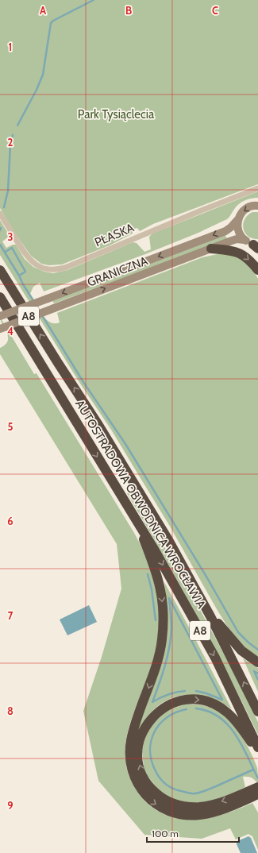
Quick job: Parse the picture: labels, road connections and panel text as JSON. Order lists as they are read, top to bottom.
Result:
{
  "streets": {
    "highway": ["A8", "AUTOSTRADOWA OBWODNICA WROCŁAWIA"],
    "main road": ["GRANICZNA"],
    "street": ["PŁASKA"]
  },
  "parks": ["Park Tysiąclecia"],
  "scale_bar": "100 m",
  "grid": {
    "columns": ["A", "B", "C"],
    "rows": [
      "1",
      "2",
      "3",
      "4",
      "5",
      "6",
      "7",
      "8",
      "9"
    ]
  }
}
